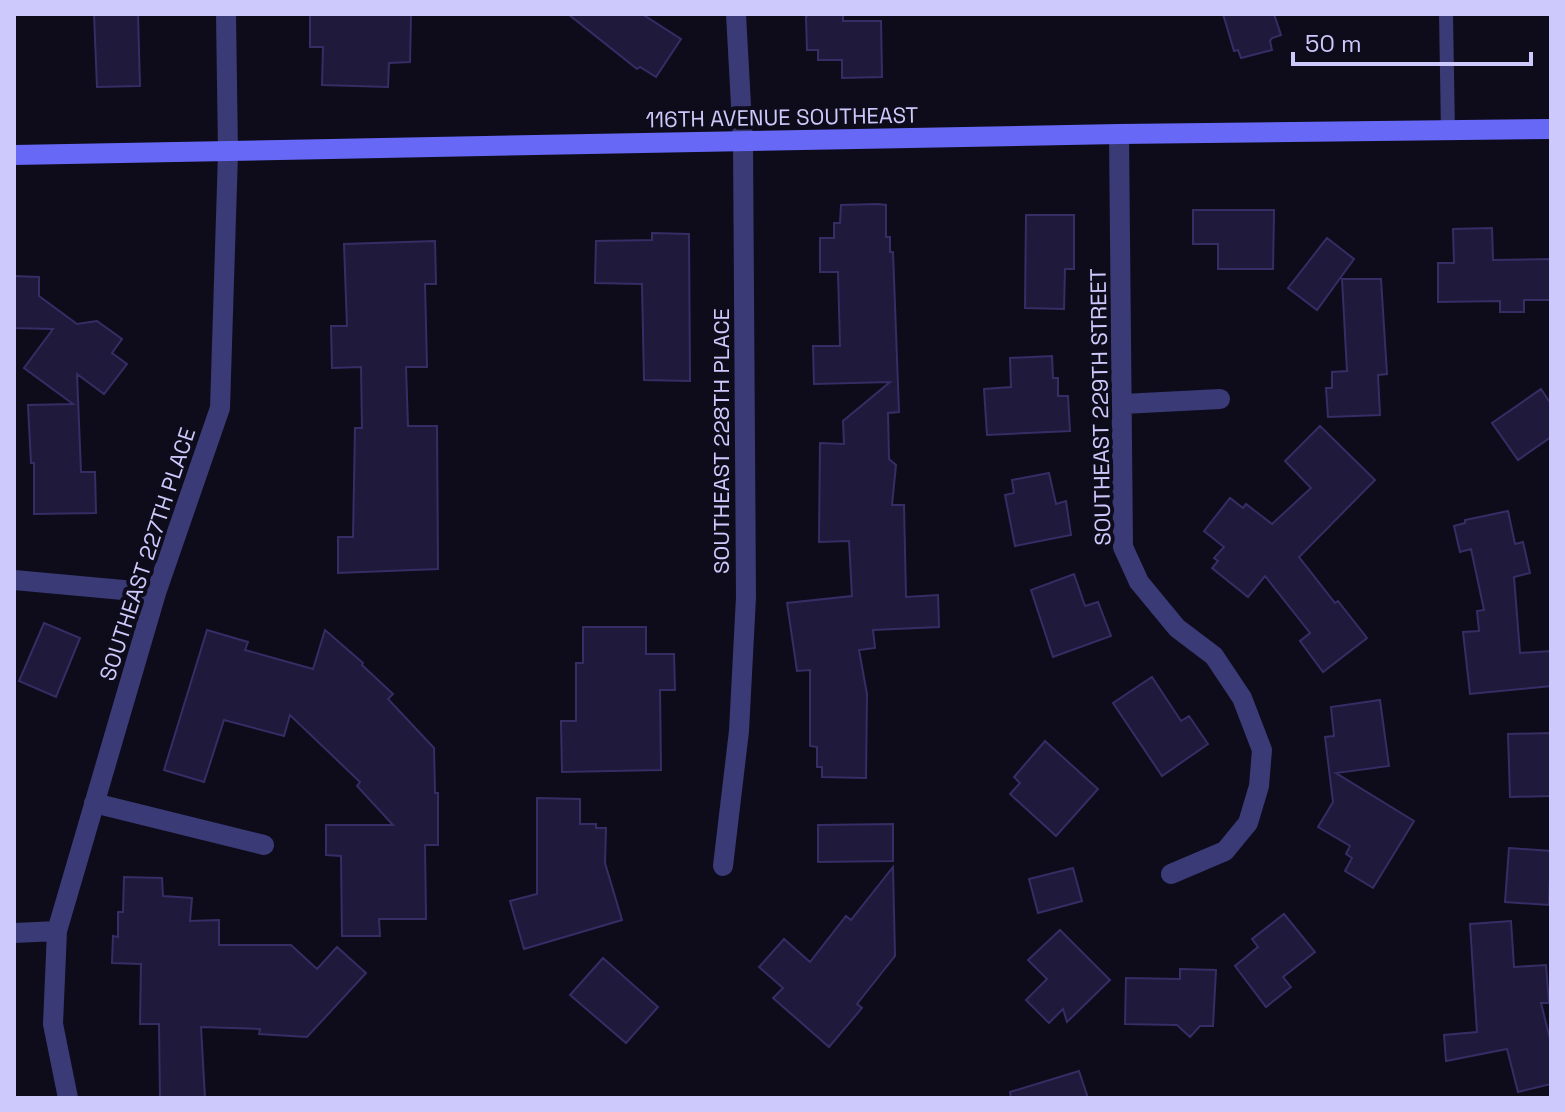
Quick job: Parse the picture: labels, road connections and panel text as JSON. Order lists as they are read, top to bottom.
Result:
{
  "streets": {
    "main road": ["116TH AVENUE SOUTHEAST"],
    "street": ["SOUTHEAST 229TH STREET", "SOUTHEAST 228TH PLACE", "SOUTHEAST 227TH PLACE"]
  },
  "crossings": [
    ["116TH AVENUE SOUTHEAST", "SOUTHEAST 229TH STREET"],
    ["116TH AVENUE SOUTHEAST", "SOUTHEAST 228TH PLACE"],
    ["116TH AVENUE SOUTHEAST", "SOUTHEAST 227TH PLACE"]
  ],
  "scale_bar": "50 m"
}
